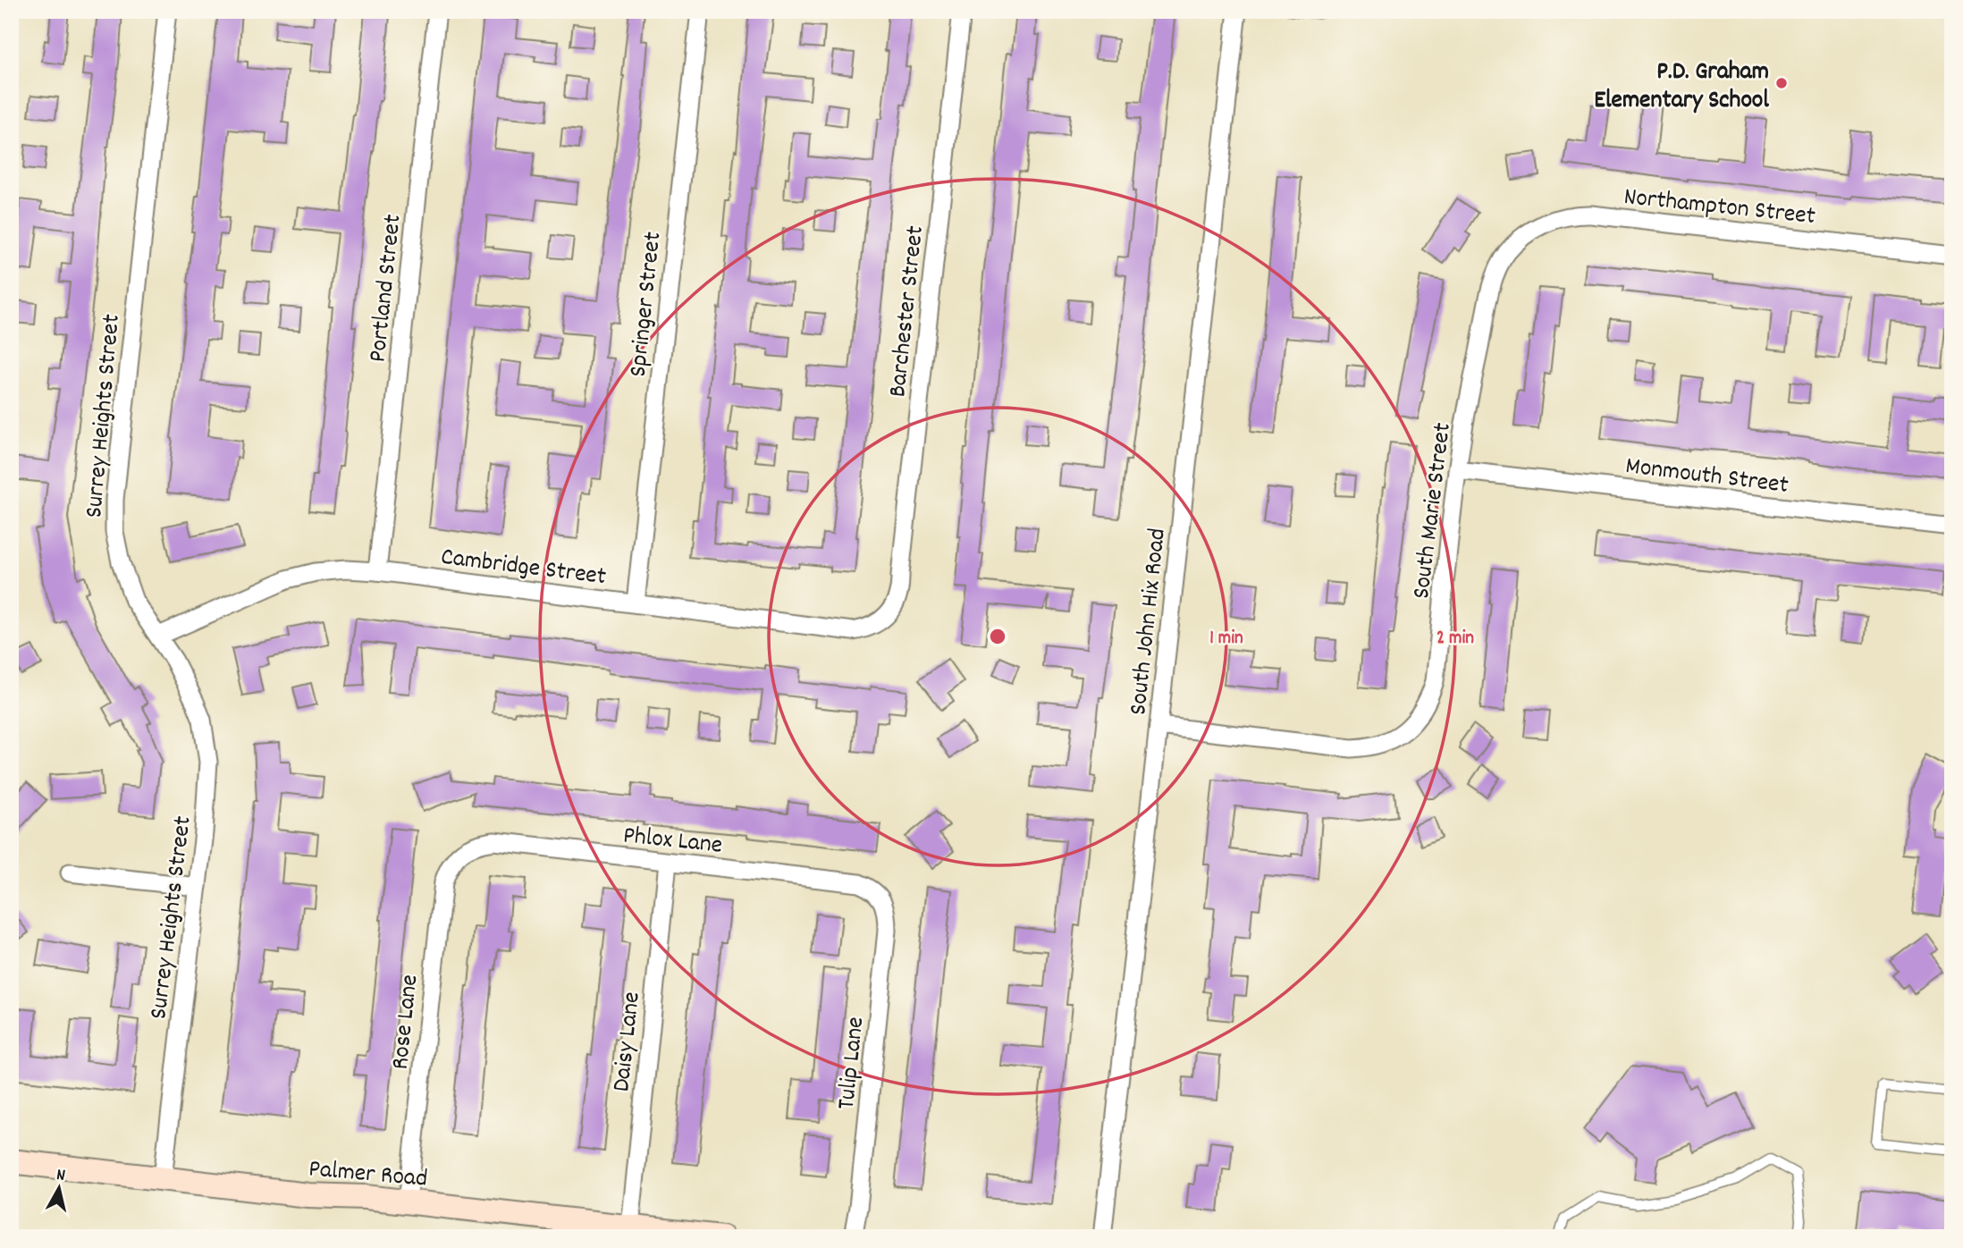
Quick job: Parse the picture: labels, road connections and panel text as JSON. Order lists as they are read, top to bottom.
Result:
{
  "streets": {
    "street": [
      "Northampton Street",
      "Portland Street",
      "Springer Street",
      "Barchester Street",
      "Surrey Heights Street",
      "Monmouth Street",
      "South Marie Street",
      "Cambridge Street",
      "South John Hix Road",
      "Phlox Lane",
      "Rose Lane",
      "Daisy Lane",
      "Tulip Lane",
      "Palmer Road"
    ]
  },
  "crossings": [
    ["Northampton Street", "South Marie Street"],
    ["Portland Street", "Cambridge Street"],
    ["Springer Street", "Cambridge Street"],
    ["Barchester Street", "Cambridge Street"],
    ["Surrey Heights Street", "Cambridge Street"],
    ["Surrey Heights Street", "Palmer Road"],
    ["Monmouth Street", "South Marie Street"],
    ["South Marie Street", "South John Hix Road"],
    ["Phlox Lane", "Rose Lane"],
    ["Phlox Lane", "Daisy Lane"],
    ["Phlox Lane", "Tulip Lane"],
    ["Rose Lane", "Palmer Road"],
    ["Daisy Lane", "Palmer Road"]
  ],
  "places": ["P.D. Graham Elementary School"],
  "north": "top",
  "rings": ["1 min", "2 min"]
}
